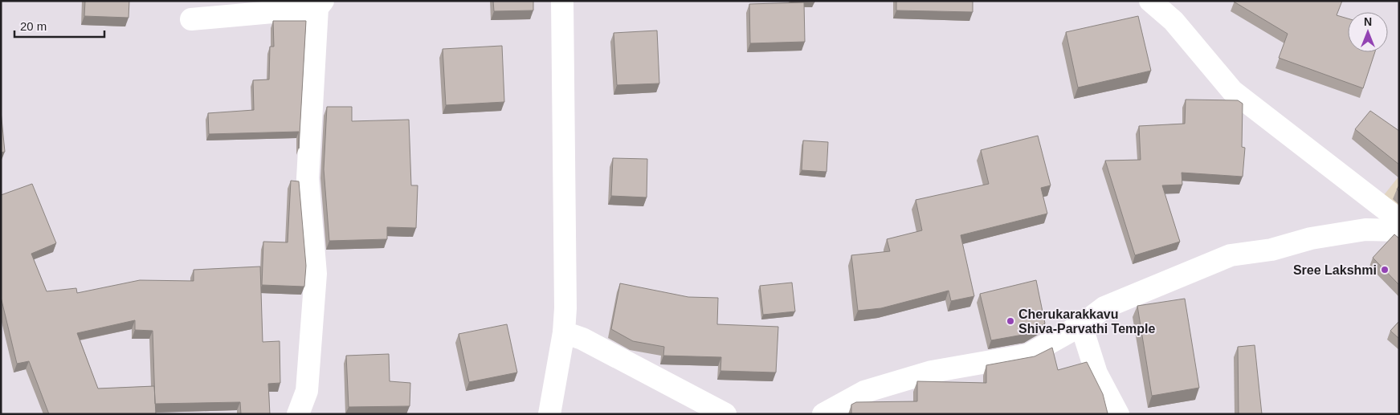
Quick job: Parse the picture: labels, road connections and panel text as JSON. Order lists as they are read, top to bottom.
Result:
{
  "places": ["Sree Lakshmi", "Cherukarakkavu Shiva-Parvathi Temple"],
  "scale_bar": "20 m",
  "north": "top"
}
